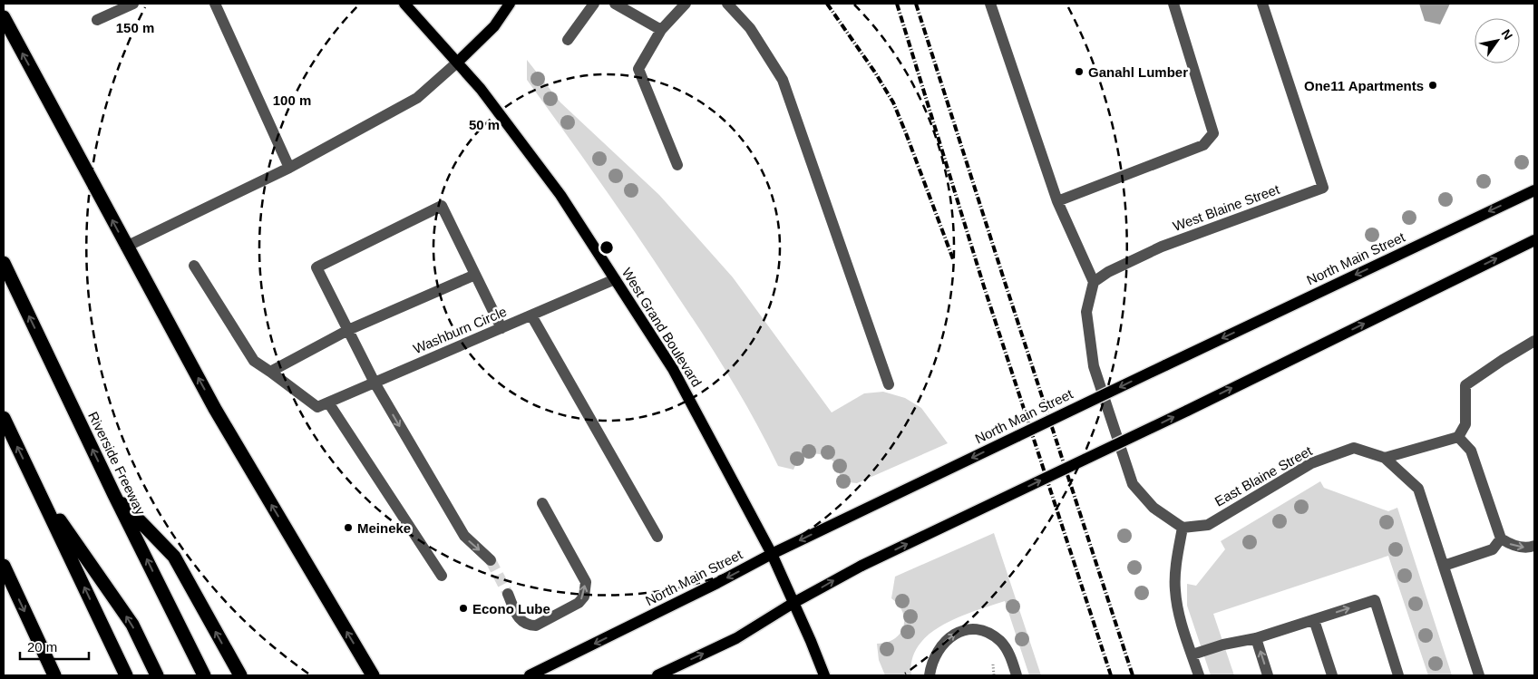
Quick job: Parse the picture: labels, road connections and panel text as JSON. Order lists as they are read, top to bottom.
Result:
{
  "streets": {
    "highway": ["Riverside Freeway"],
    "main road": ["North Main Street", "West Grand Boulevard"],
    "street": ["West Blaine Street", "Washburn Circle", "East Blaine Street"]
  },
  "crossings": [
    ["North Main Street", "West Grand Boulevard"],
    ["West Grand Boulevard", "Washburn Circle"]
  ],
  "places": [
    "Ganahl Lumber",
    "One11 Apartments",
    "Meineke",
    "Econo Lube"
  ],
  "scale_bar": "20 m",
  "north": "top right",
  "rings": ["150 m", "100 m", "50 m"]
}
